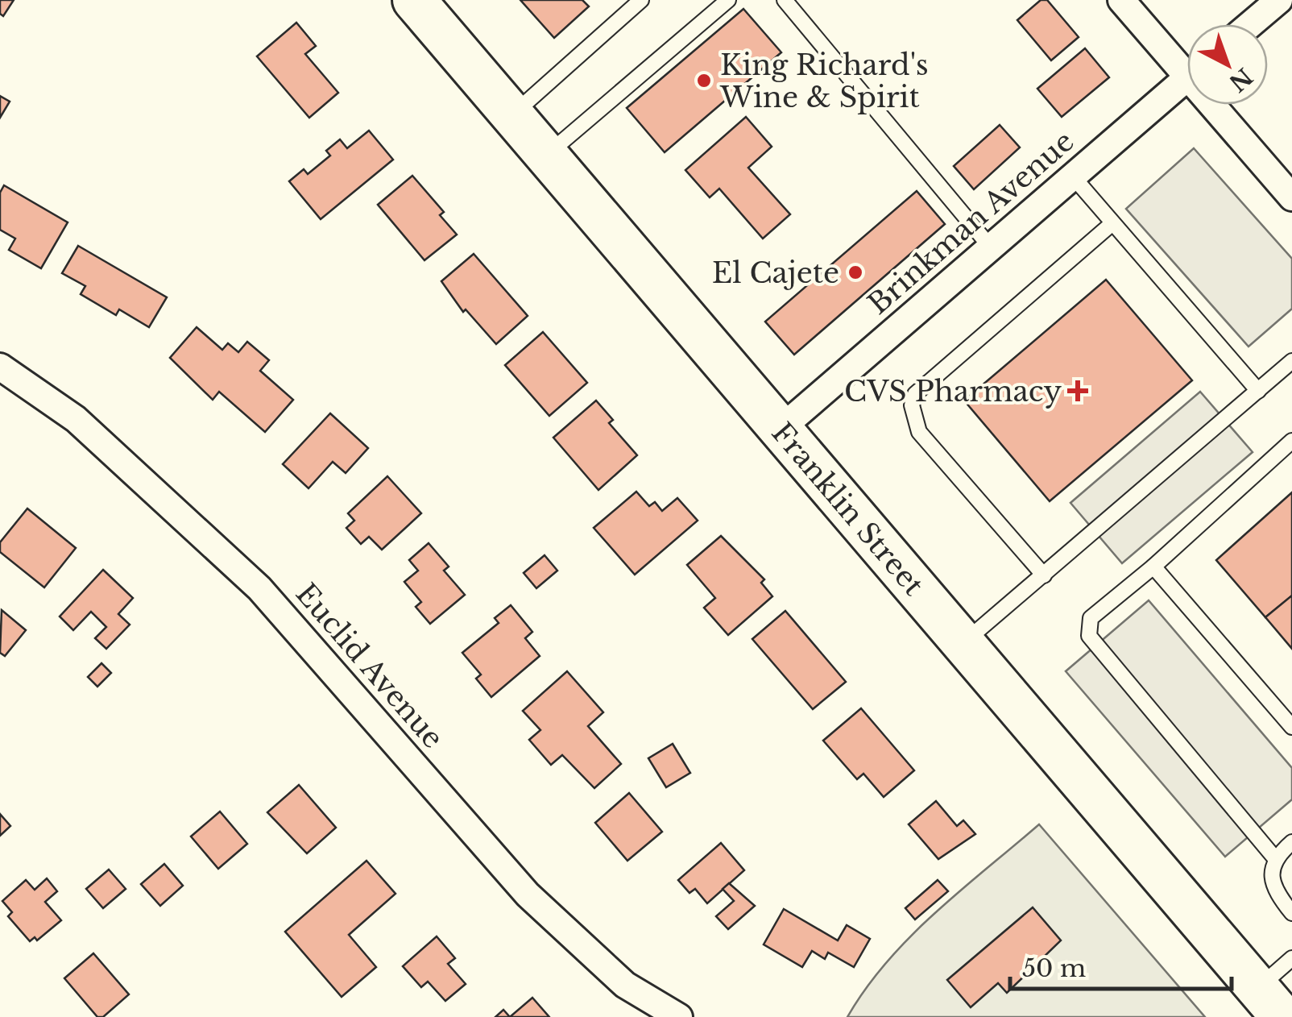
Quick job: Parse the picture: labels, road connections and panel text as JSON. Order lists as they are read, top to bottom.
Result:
{
  "streets": {
    "main road": ["Franklin Street"],
    "street": ["Brinkman Avenue", "Euclid Avenue"]
  },
  "crossings": [
    ["Brinkman Avenue", "Franklin Street"]
  ],
  "places": {
    "other": ["King Richard's Wine & Spirit", "El Cajete"],
    "health": ["CVS Pharmacy"]
  },
  "scale_bar": "50 m",
  "north": "bottom right"
}
